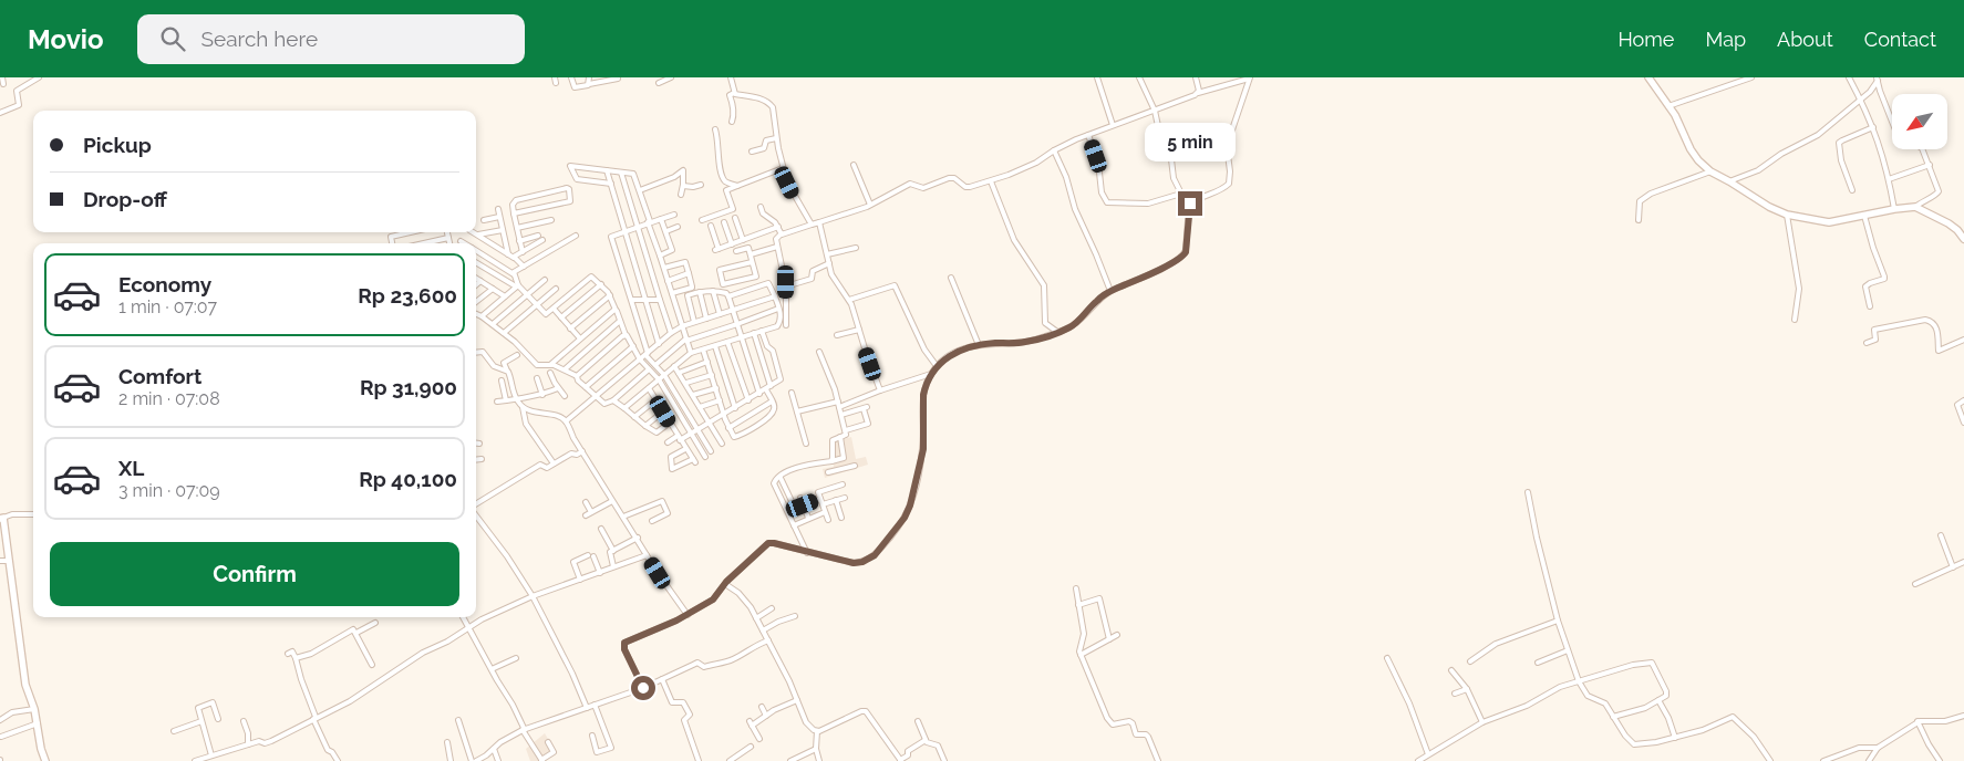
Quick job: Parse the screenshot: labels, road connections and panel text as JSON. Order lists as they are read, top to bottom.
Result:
{
  "north": "bottom left",
  "page": {
    "header": "Movio",
    "search": "Search here",
    "nav": [
      "Home",
      "Map",
      "About",
      "Contact"
    ],
    "banner": ["Pickup", "Drop-off"],
    "bubble": "5 min",
    "list": [
      {
        "name": "Economy",
        "note": "1 min · 07:07",
        "value": "Rp 23,600"
      },
      {
        "name": "Comfort",
        "note": "2 min · 07:08",
        "value": "Rp 31,900"
      },
      {
        "name": "XL",
        "note": "3 min · 07:09",
        "value": "Rp 40,100"
      }
    ],
    "buttons": "Confirm"
  }
}
